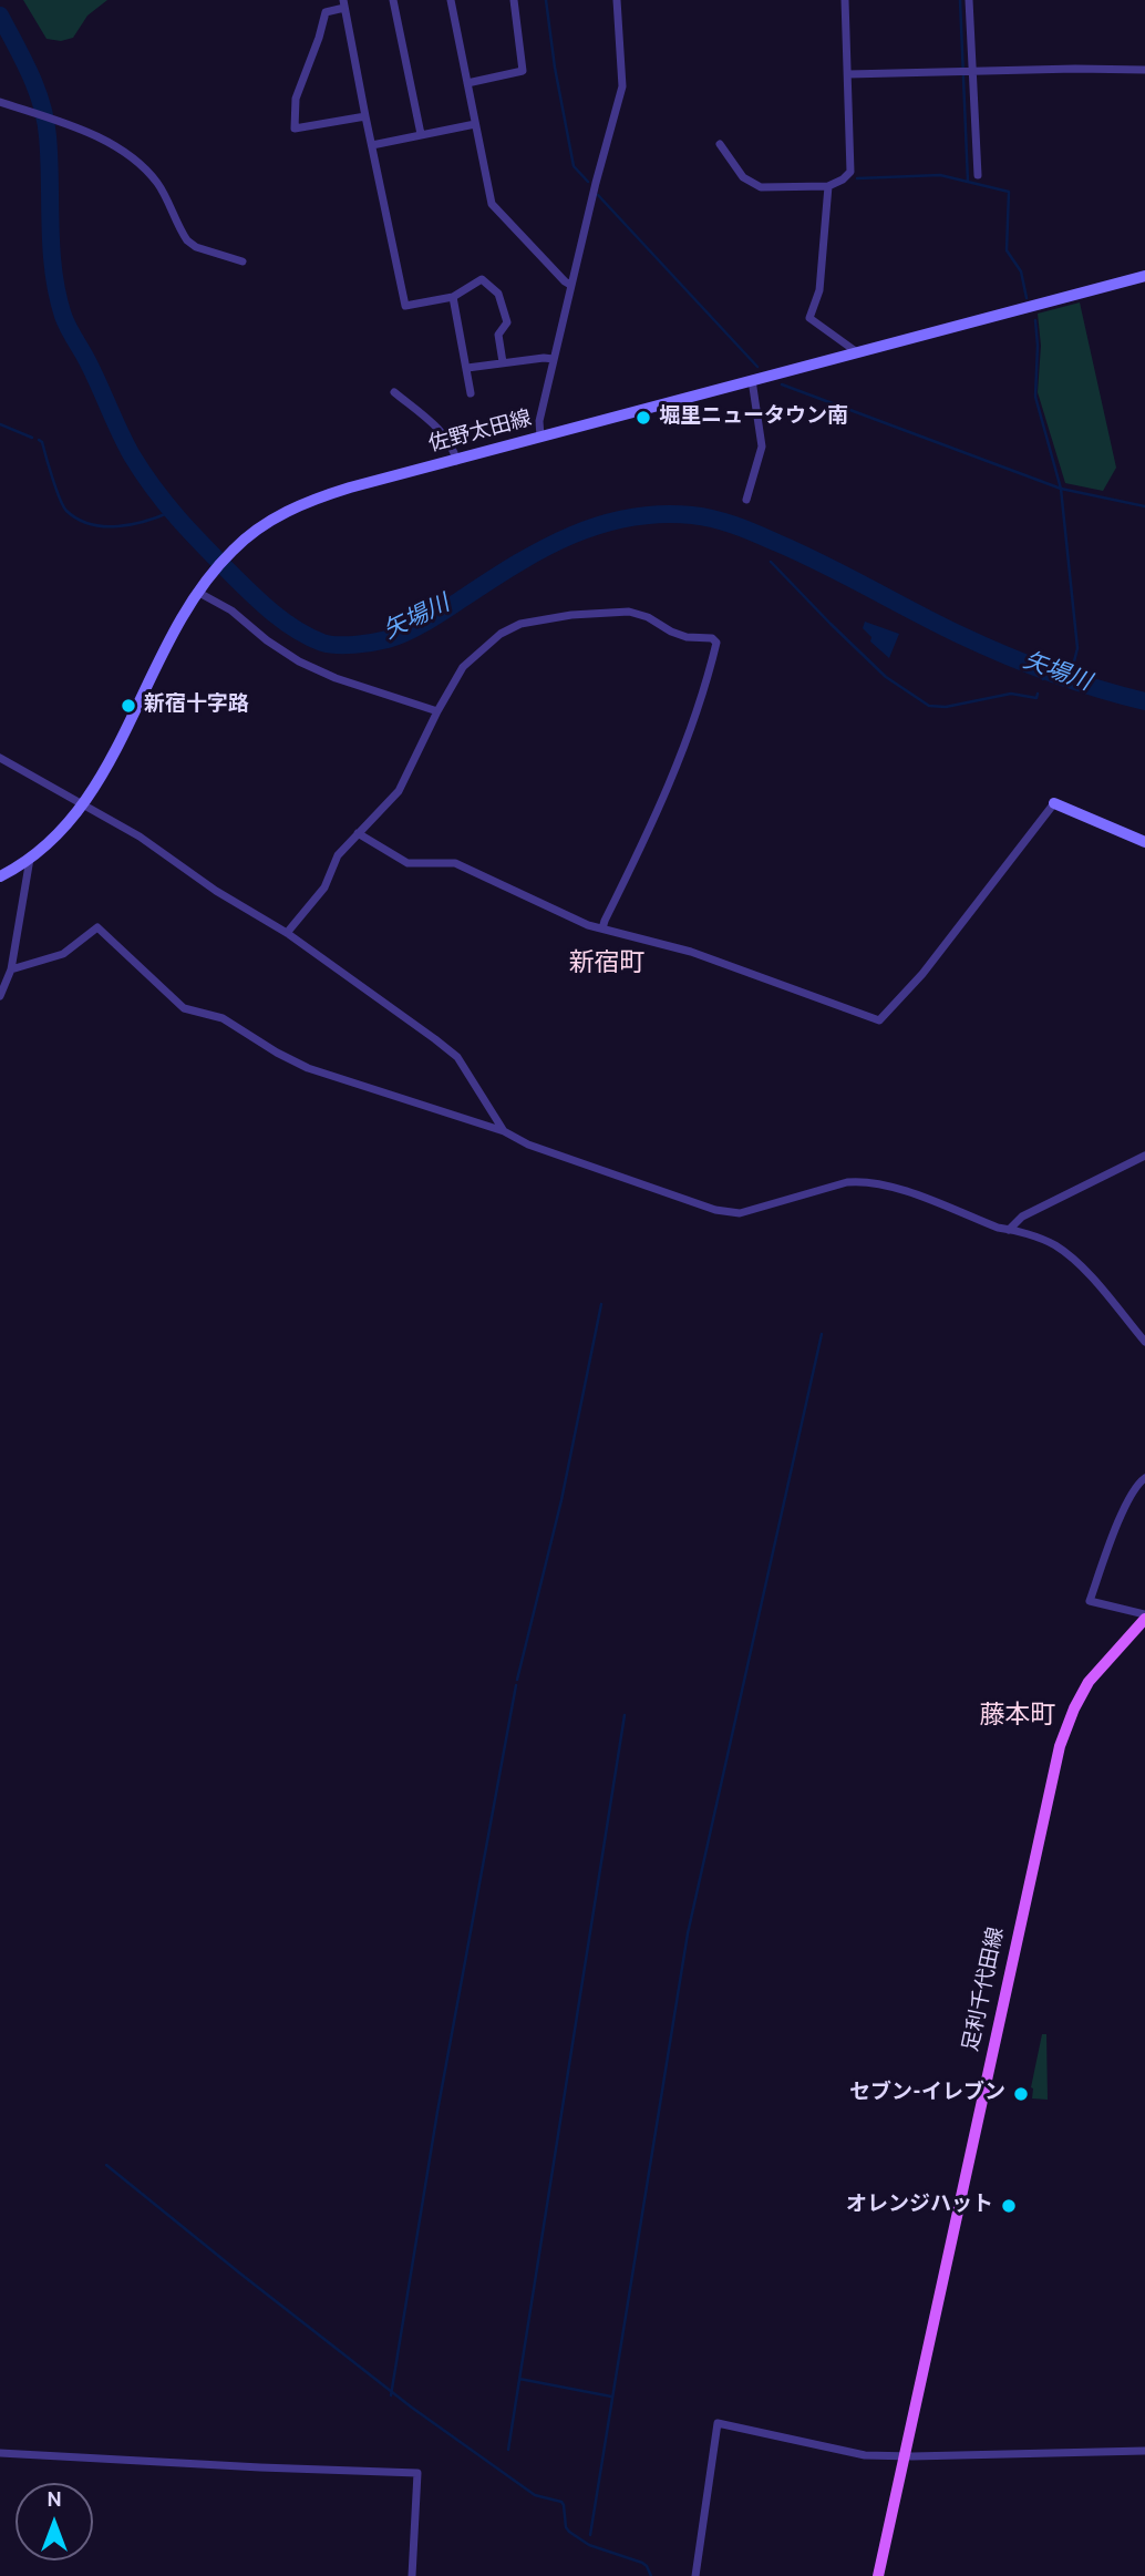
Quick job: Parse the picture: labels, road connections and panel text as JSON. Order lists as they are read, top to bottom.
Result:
{
  "streets": {
    "main road": ["佐野太田線", "足利千代田線"]
  },
  "districts": ["新宿町", "藤本町"],
  "water": ["矢場川"],
  "places": [
    "堀里ニュータウン南",
    "新宿十字路",
    "セブン-イレブン",
    "オレンジハット"
  ],
  "north": "top"
}
